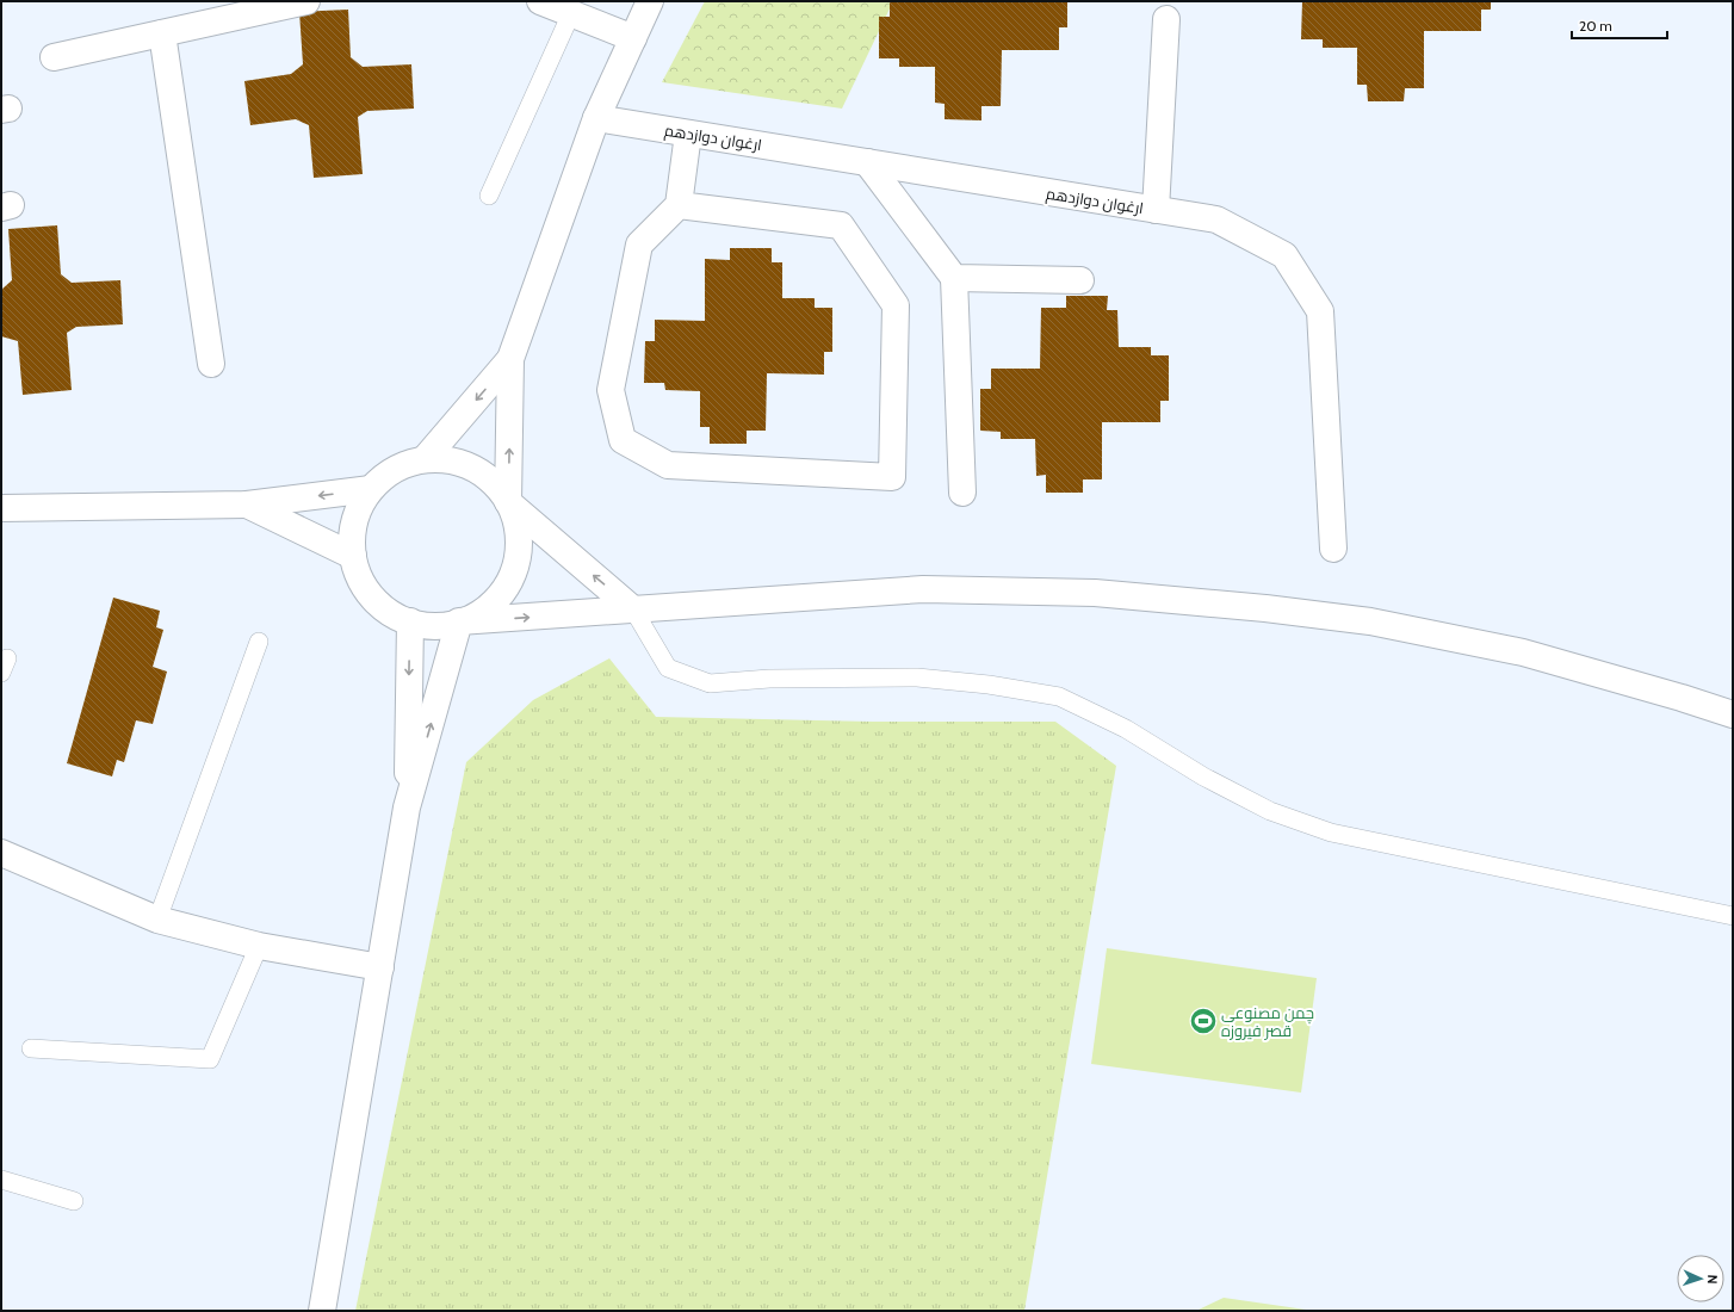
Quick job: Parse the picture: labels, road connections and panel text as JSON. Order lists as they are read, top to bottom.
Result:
{
  "streets": {
    "street": ["ارغوان دوازدهم"]
  },
  "places": {
    "sports": ["چمن مصنوعی قصر فیروزه"]
  },
  "scale_bar": "20 m",
  "north": "right"
}
